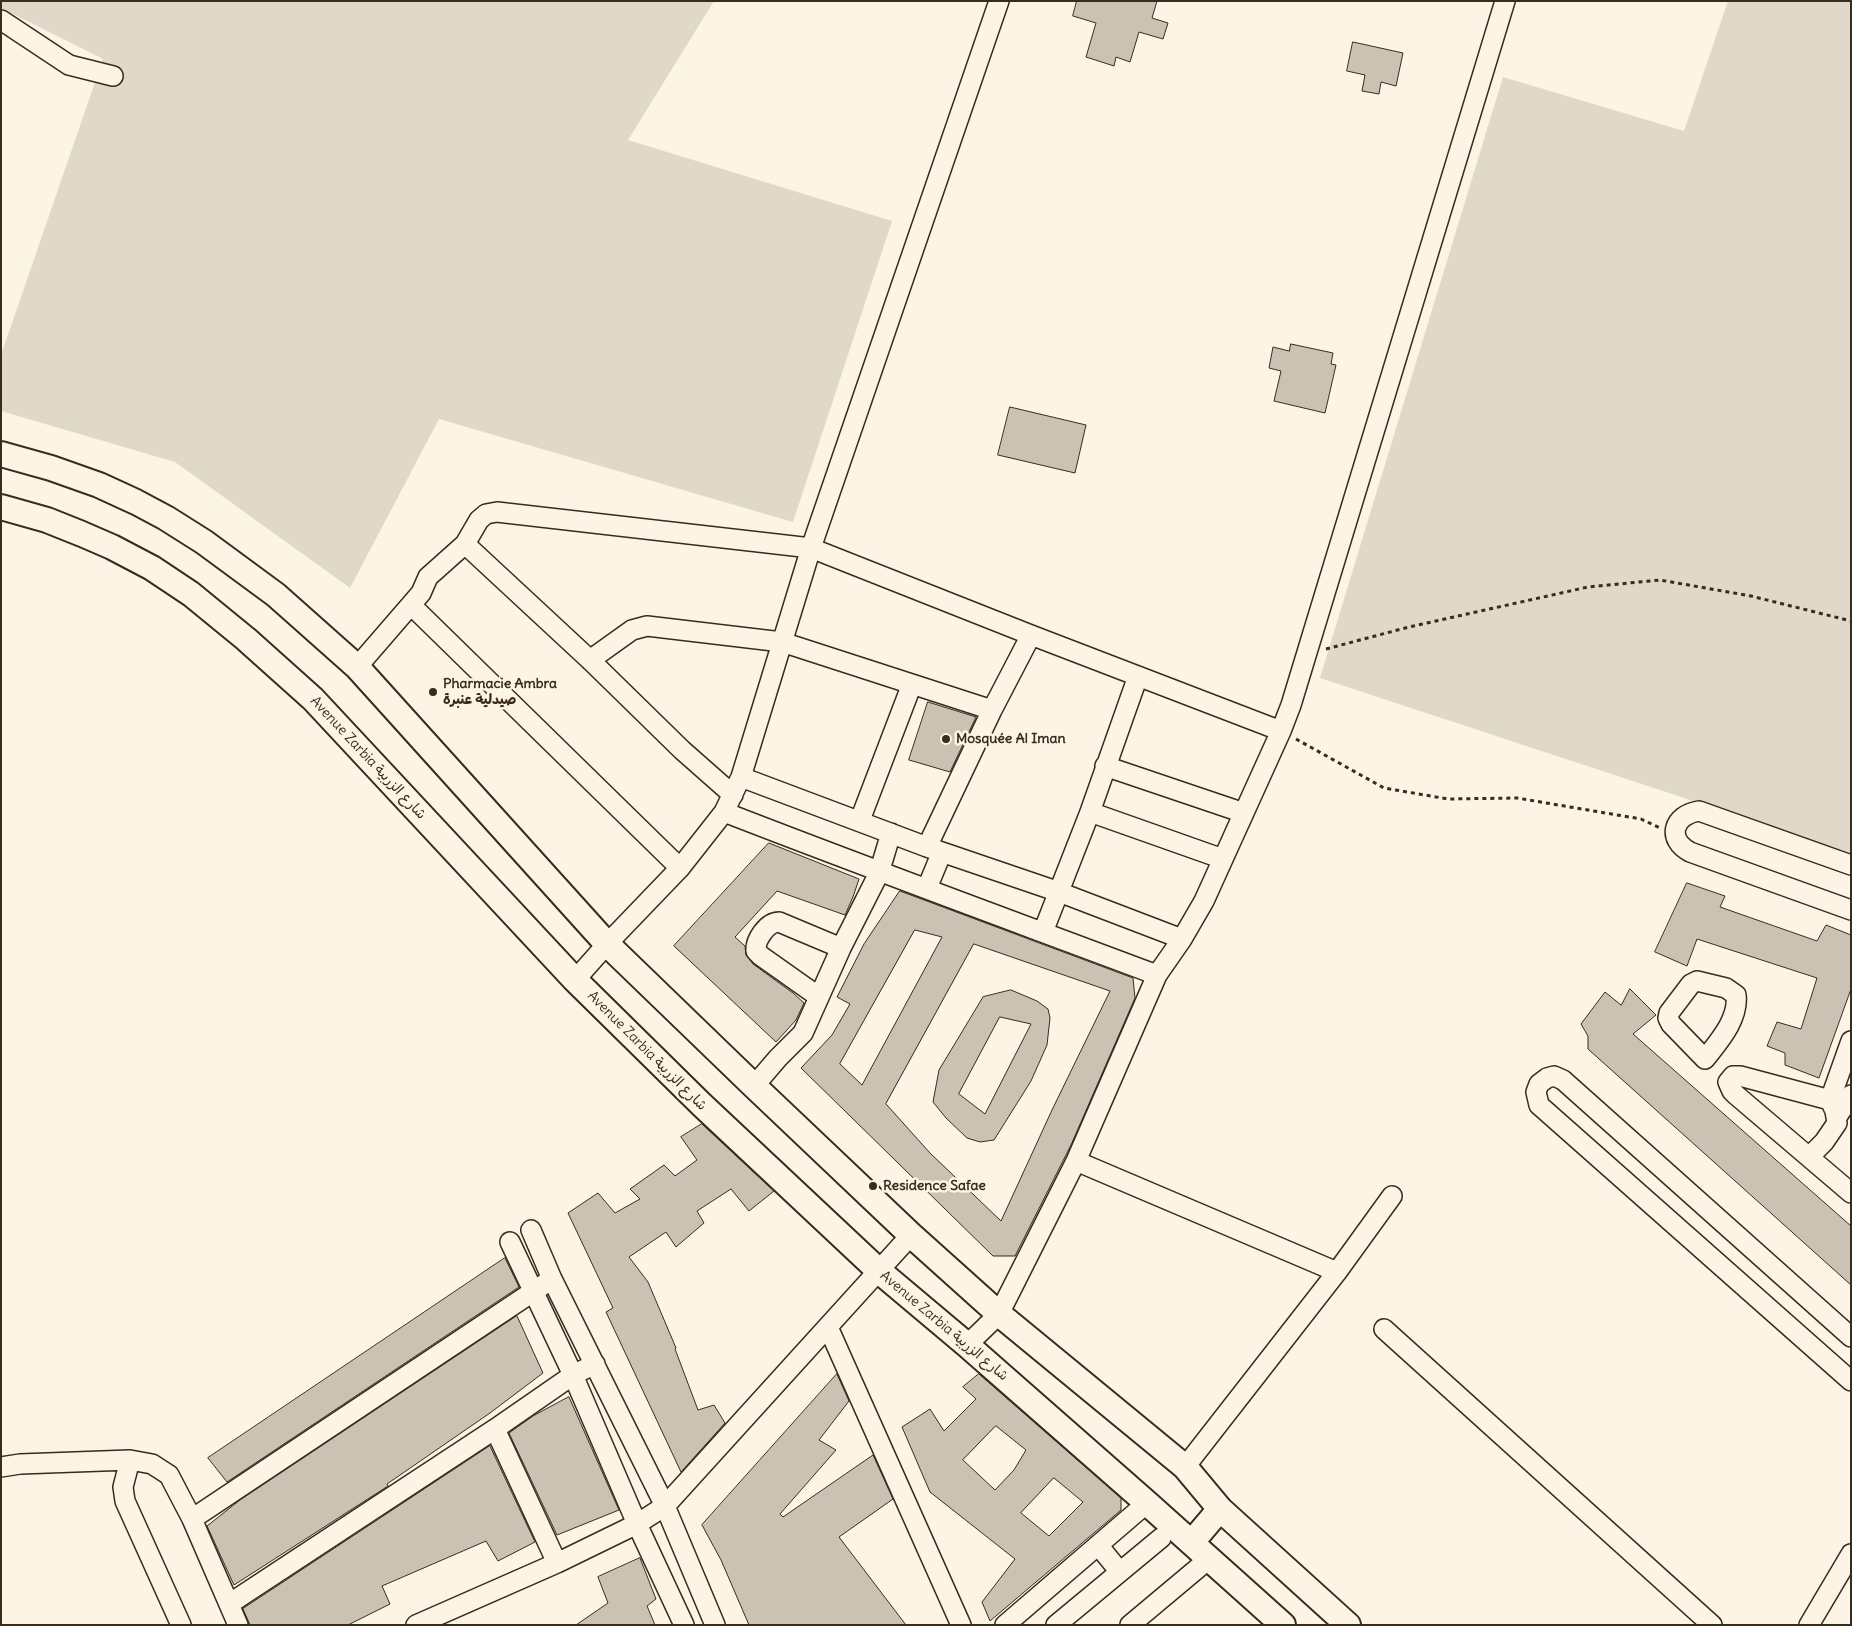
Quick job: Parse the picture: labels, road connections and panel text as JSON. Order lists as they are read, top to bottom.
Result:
{
  "streets": {
    "main road": ["Avenue Zarbia شارع الزربية"]
  },
  "places": ["Pharmacie Ambra صيدلية عنبرة", "Mosquée Al Iman", "Residence Safae"]
}
